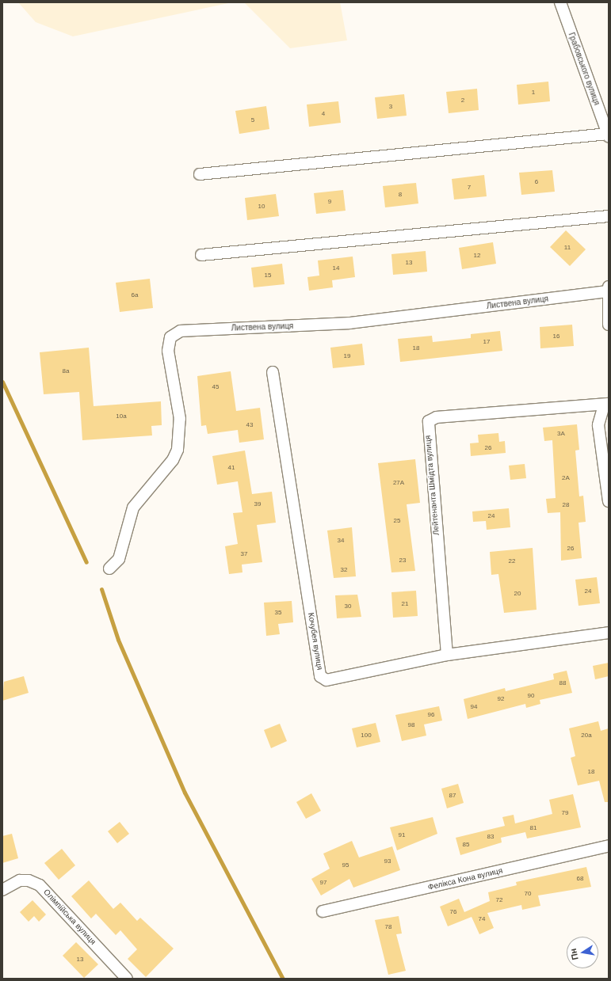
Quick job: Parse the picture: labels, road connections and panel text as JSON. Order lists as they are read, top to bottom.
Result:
{
  "streets": {
    "street": [
      "Грабовського вулиця",
      "Листвена вулиця",
      "Лейтенанта Шмідта вулиця",
      "Кочубея вулиця",
      "Фелікса Кона вулиця",
      "Олімпійська вулиця"
    ]
  },
  "crossings": [
    ["Лейтенанта Шмідта вулиця", "Кочубея вулиця"]
  ],
  "house_numbers": [
    "1",
    "2",
    "3",
    "4",
    "5",
    "6",
    "7",
    "8",
    "9",
    "10",
    "11",
    "12",
    "13",
    "14",
    "15",
    "6а",
    "16",
    "17",
    "18",
    "19",
    "8а",
    "45",
    "10а",
    "43",
    "3А",
    "26",
    "41",
    "2А",
    "27А",
    "39",
    "28",
    "24",
    "25",
    "34",
    "26",
    "37",
    "23",
    "22",
    "32",
    "24",
    "20",
    "21",
    "30",
    "35",
    "88",
    "90",
    "92",
    "94",
    "96",
    "98",
    "100",
    "20а",
    "18",
    "87",
    "79",
    "81",
    "91",
    "83",
    "85",
    "93",
    "95",
    "68",
    "97",
    "70",
    "72",
    "76",
    "74",
    "78",
    "13"
  ],
  "north": "left"
}
